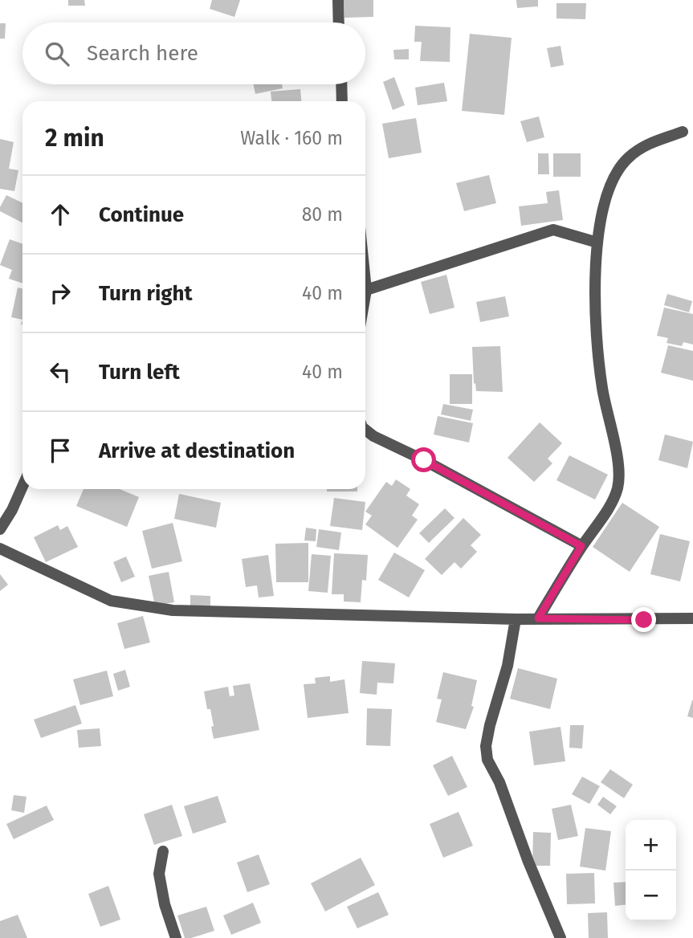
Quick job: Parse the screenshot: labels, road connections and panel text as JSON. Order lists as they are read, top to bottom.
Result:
{
  "page": {
    "search": "Search here",
    "heading": ["2 min", "Walk · 160 m"],
    "list": [
      ["Continue", "80 m"],
      ["Turn right", "40 m"],
      ["Turn left", "40 m"],
      "Arrive at destination"
    ],
    "map_buttons": ["+", "−"]
  }
}
